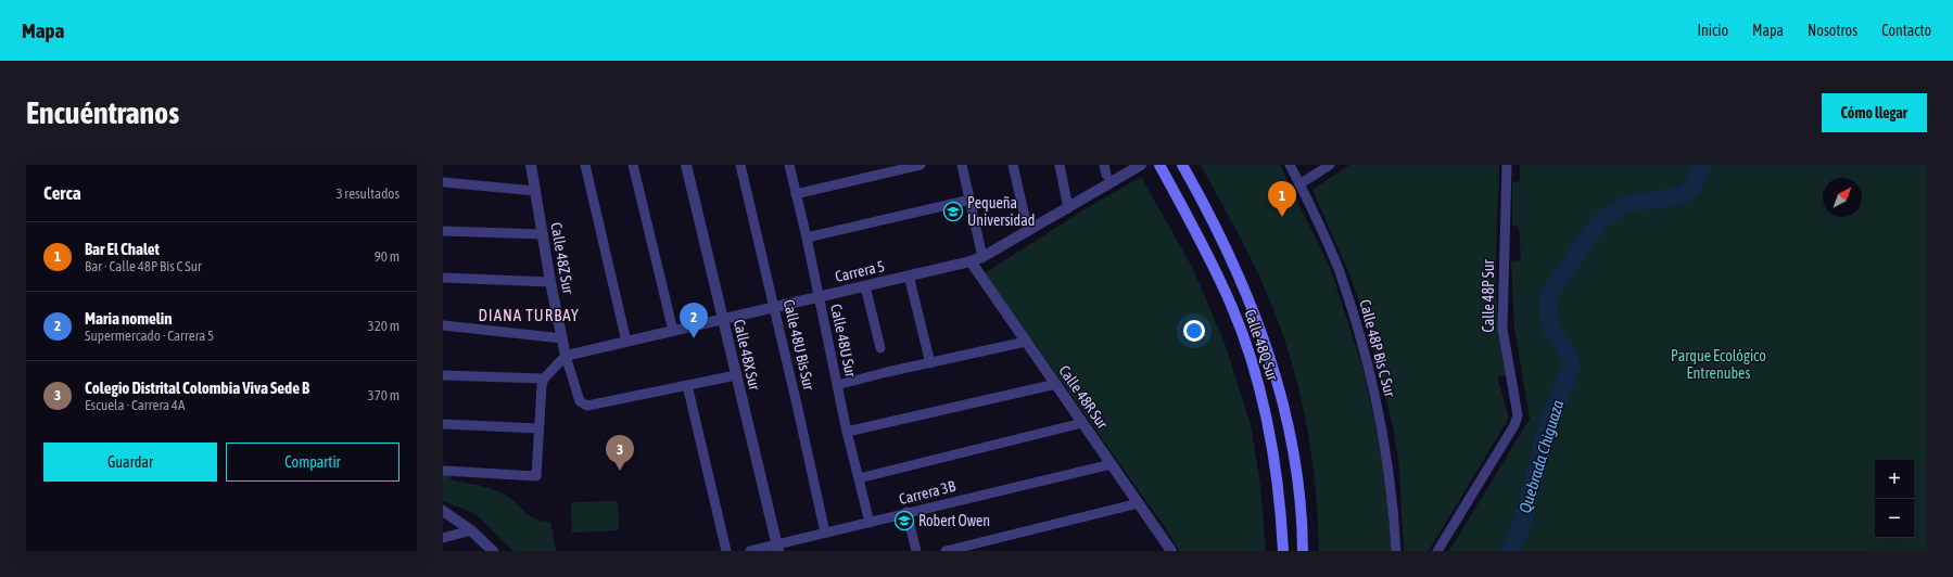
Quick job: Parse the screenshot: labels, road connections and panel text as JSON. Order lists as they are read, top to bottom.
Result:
{
  "streets": {
    "main road": ["Calle 48Q Sur"],
    "street": [
      "Calle 48Z Sur",
      "Carrera 5",
      "Calle 48P Sur",
      "Calle 48U Sur",
      "Calle 48U Bis Sur",
      "Calle 48P Bis C Sur",
      "Calle 48X Sur",
      "Calle 48R Sur",
      "Carrera 3B"
    ]
  },
  "crossings": [
    ["Calle 48Z Sur", "Carrera 5"],
    ["Carrera 5", "Calle 48U Sur"],
    ["Carrera 5", "Calle 48U Bis Sur"],
    ["Carrera 5", "Calle 48X Sur"],
    ["Carrera 5", "Calle 48R Sur"],
    ["Calle 48U Sur", "Carrera 3B"],
    ["Calle 48U Bis Sur", "Carrera 3B"],
    ["Calle 48X Sur", "Carrera 3B"],
    ["Calle 48R Sur", "Carrera 3B"]
  ],
  "districts": ["DIANA TURBAY"],
  "water": ["Quebrada Chiguaza"],
  "parks": ["Parque Ecológico Entrenubes"],
  "places": {
    "school or university": ["Pequeña Universidad", "Robert Owen"]
  },
  "north": "top right",
  "page": {
    "header": "Mapa",
    "nav": [
      "Inicio",
      "Mapa",
      "Nosotros",
      "Contacto"
    ],
    "buttons": [
      "Cómo llegar",
      ["Guardar", "Compartir"]
    ],
    "title": "Encuéntranos",
    "heading": ["Cerca", "3 resultados"],
    "pins": ["1", "2", "3"],
    "list": [
      {
        "mark": "1",
        "name": "Bar El Chalet",
        "note": "Bar · Calle 48P Bis C Sur",
        "value": "90 m"
      },
      {
        "mark": "2",
        "name": "Maria nomelin",
        "note": "Supermercado · Carrera 5",
        "value": "320 m"
      },
      {
        "mark": "3",
        "name": "Colegio Distrital Colombia Viva Sede B",
        "note": "Escuela · Carrera 4A",
        "value": "370 m"
      }
    ],
    "map_buttons": ["+", "−"]
  }
}
